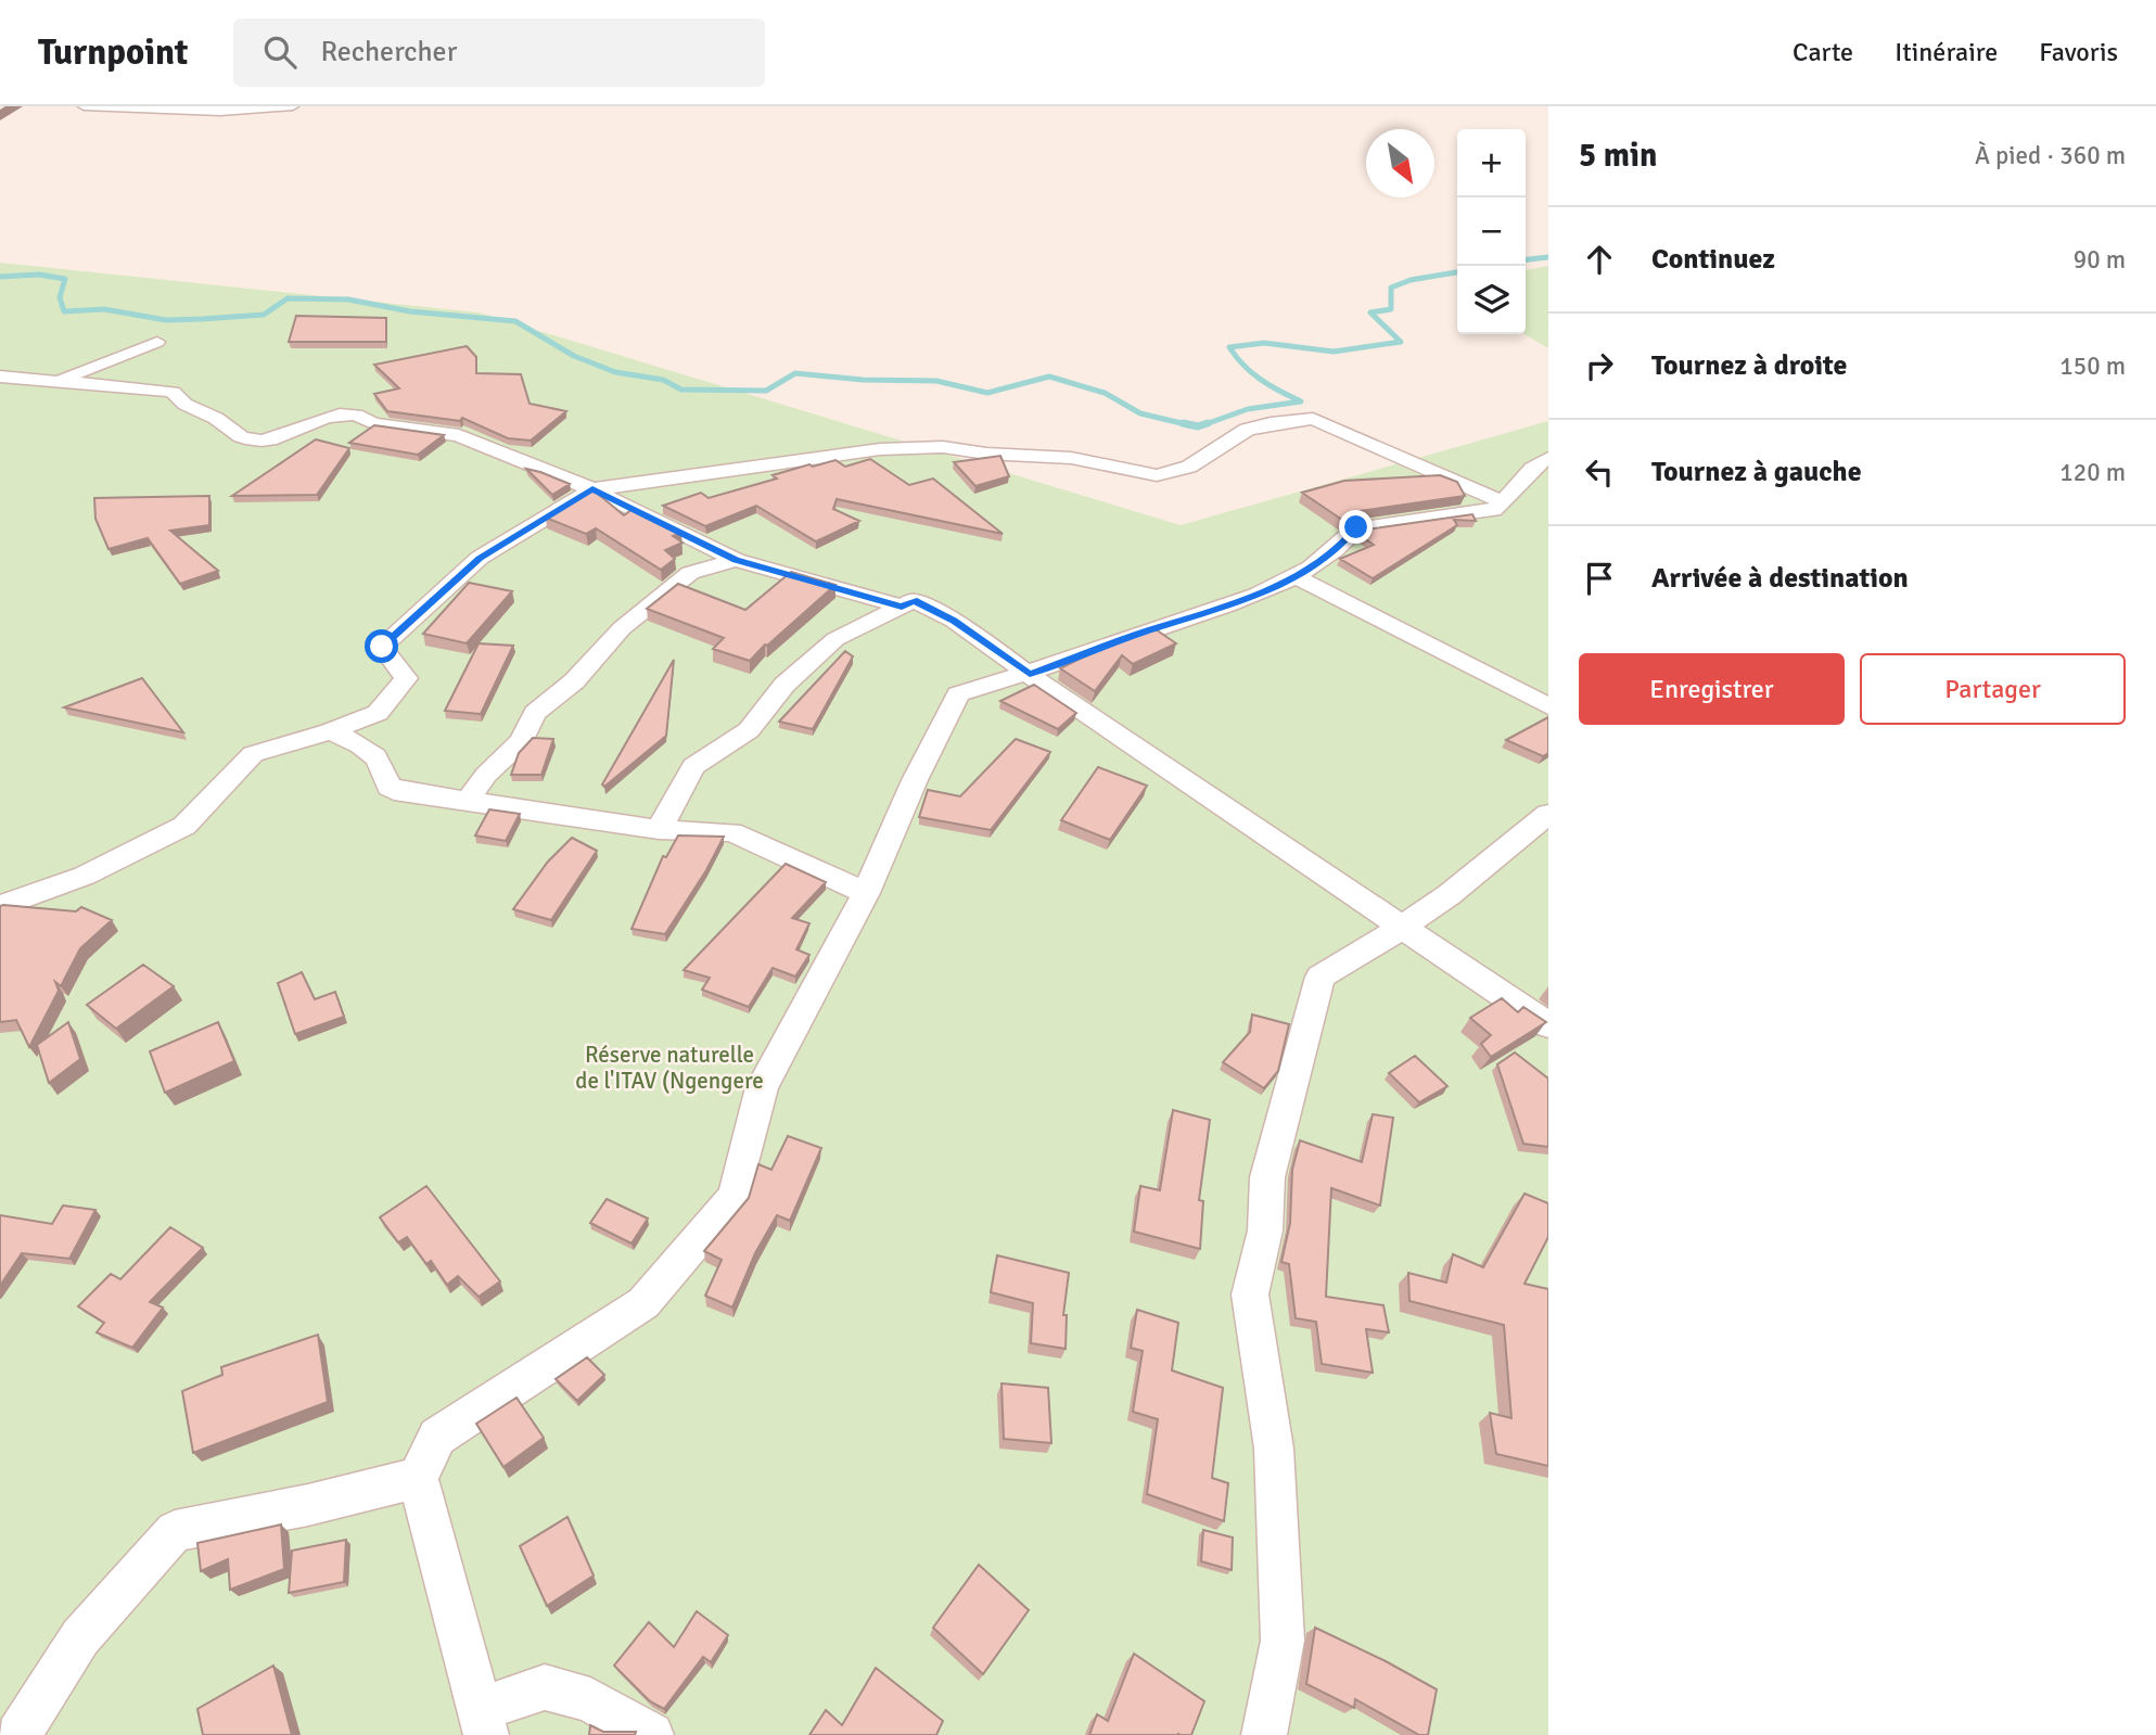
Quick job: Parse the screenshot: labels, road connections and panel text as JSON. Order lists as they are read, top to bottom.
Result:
{
  "parks": ["Réserve naturelle de l'ITAV (Ngengere"],
  "north": "bottom right",
  "page": {
    "header": "Turnpoint",
    "search": "Rechercher",
    "nav": ["Carte", "Itinéraire", "Favoris"],
    "heading": ["5 min", "À pied · 360 m"],
    "map_buttons": ["+", "−"],
    "list": [
      ["Continuez", "90 m"],
      ["Tournez à droite", "150 m"],
      ["Tournez à gauche", "120 m"],
      "Arrivée à destination"
    ],
    "buttons": ["Enregistrer", "Partager"]
  }
}
